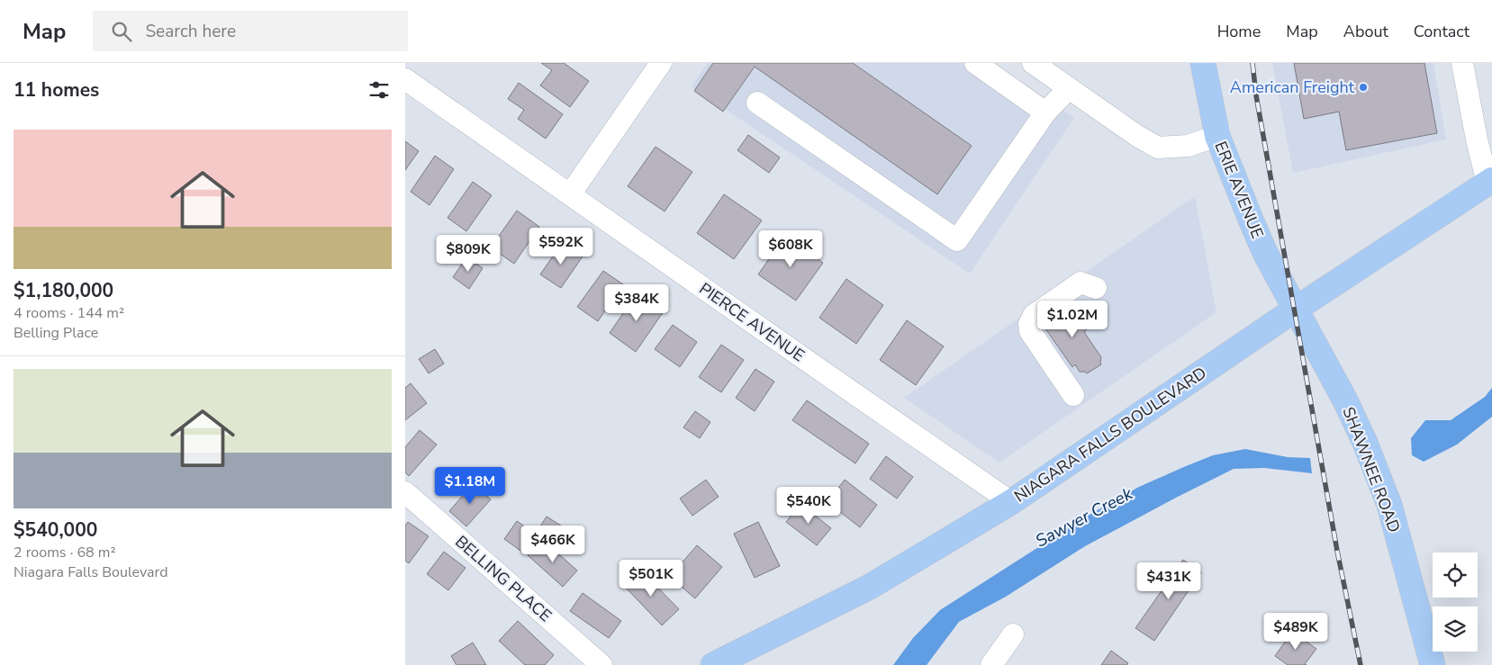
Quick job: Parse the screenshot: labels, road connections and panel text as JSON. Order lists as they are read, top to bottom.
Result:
{
  "streets": {
    "main road": ["ERIE AVENUE", "NIAGARA FALLS BOULEVARD", "SHAWNEE ROAD"],
    "street": ["PIERCE AVENUE", "BELLING PLACE"]
  },
  "crossings": [
    ["ERIE AVENUE", "NIAGARA FALLS BOULEVARD"],
    ["ERIE AVENUE", "SHAWNEE ROAD"],
    ["PIERCE AVENUE", "NIAGARA FALLS BOULEVARD"],
    ["NIAGARA FALLS BOULEVARD", "SHAWNEE ROAD"]
  ],
  "water": ["Sawyer Creek"],
  "places": ["American Freight"],
  "page": {
    "header": "Map",
    "search": "Search here",
    "nav": [
      "Home",
      "Map",
      "About",
      "Contact"
    ],
    "heading": "11 homes",
    "list": [
      {
        "name": "$1,180,000",
        "note": "4 rooms · 144 m² · Belling Place"
      },
      {
        "name": "$540,000",
        "note": "2 rooms · 68 m² · Niagara Falls Boulevard"
      }
    ],
    "price": [
      "$592K",
      "$608K",
      "$809K",
      "$384K",
      "$1.02M",
      "$1.18M",
      "$540K",
      "$466K",
      "$501K",
      "$431K",
      "$489K"
    ]
  }
}
